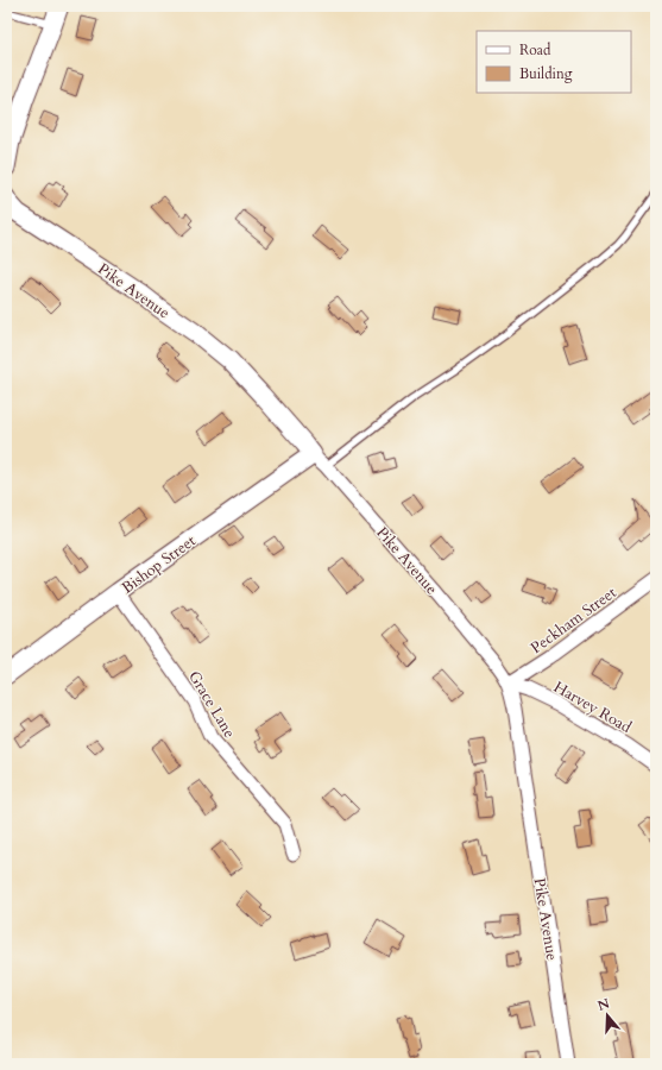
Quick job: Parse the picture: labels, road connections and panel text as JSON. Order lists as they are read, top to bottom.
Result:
{
  "streets": {
    "street": [
      "Pike Avenue",
      "Bishop Street",
      "Peckham Street",
      "Grace Lane",
      "Harvey Road"
    ]
  },
  "crossings": [
    ["Pike Avenue", "Bishop Street"],
    ["Pike Avenue", "Peckham Street"],
    ["Pike Avenue", "Harvey Road"],
    ["Bishop Street", "Grace Lane"],
    ["Peckham Street", "Harvey Road"]
  ],
  "legend": ["Road", "Building"],
  "north": "top"
}
